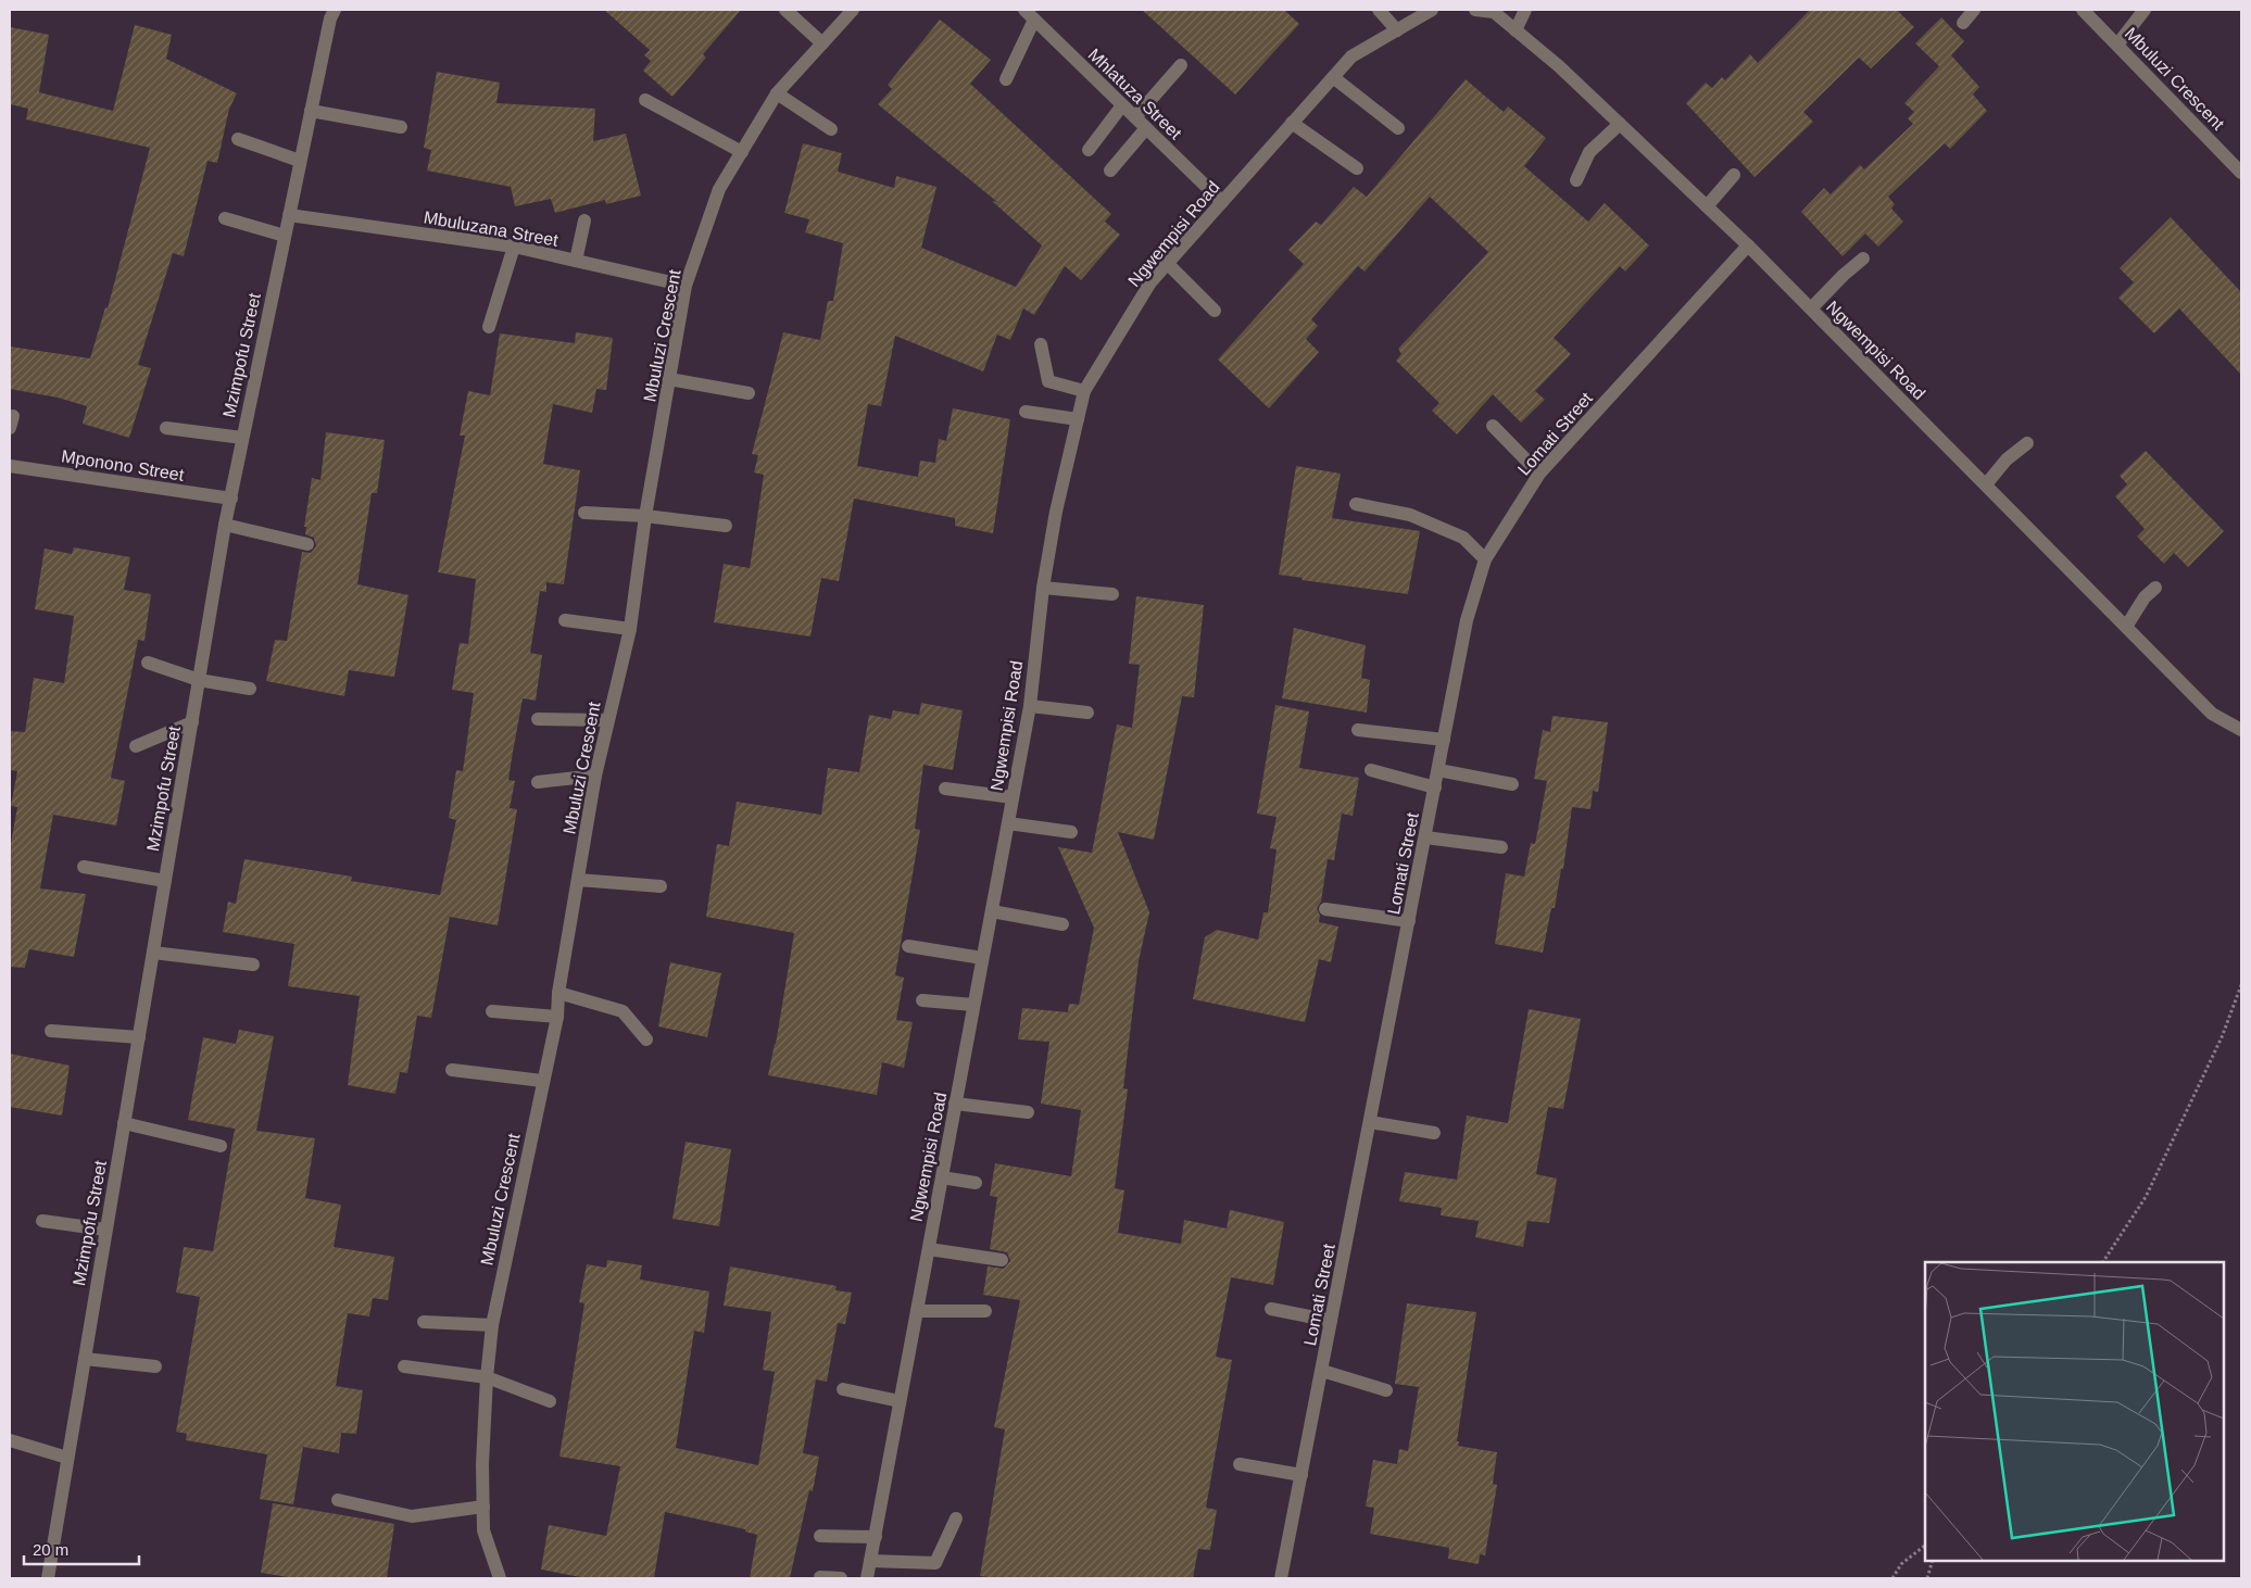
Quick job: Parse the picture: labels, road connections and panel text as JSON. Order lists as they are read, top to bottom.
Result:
{
  "streets": {
    "street": [
      "Mbuluzi Crescent",
      "Mhlatuza Street",
      "Mbuluzana Street",
      "Ngwempisi Road",
      "Mzimpofu Street",
      "Lomati Street",
      "Mponono Street"
    ]
  },
  "crossings": [
    ["Mbuluzi Crescent", "Mbuluzana Street"],
    ["Mhlatuza Street", "Ngwempisi Road"],
    ["Mbuluzana Street", "Mzimpofu Street"],
    ["Ngwempisi Road", "Lomati Street"],
    ["Mzimpofu Street", "Mponono Street"]
  ],
  "scale_bar": "20 m"
}
